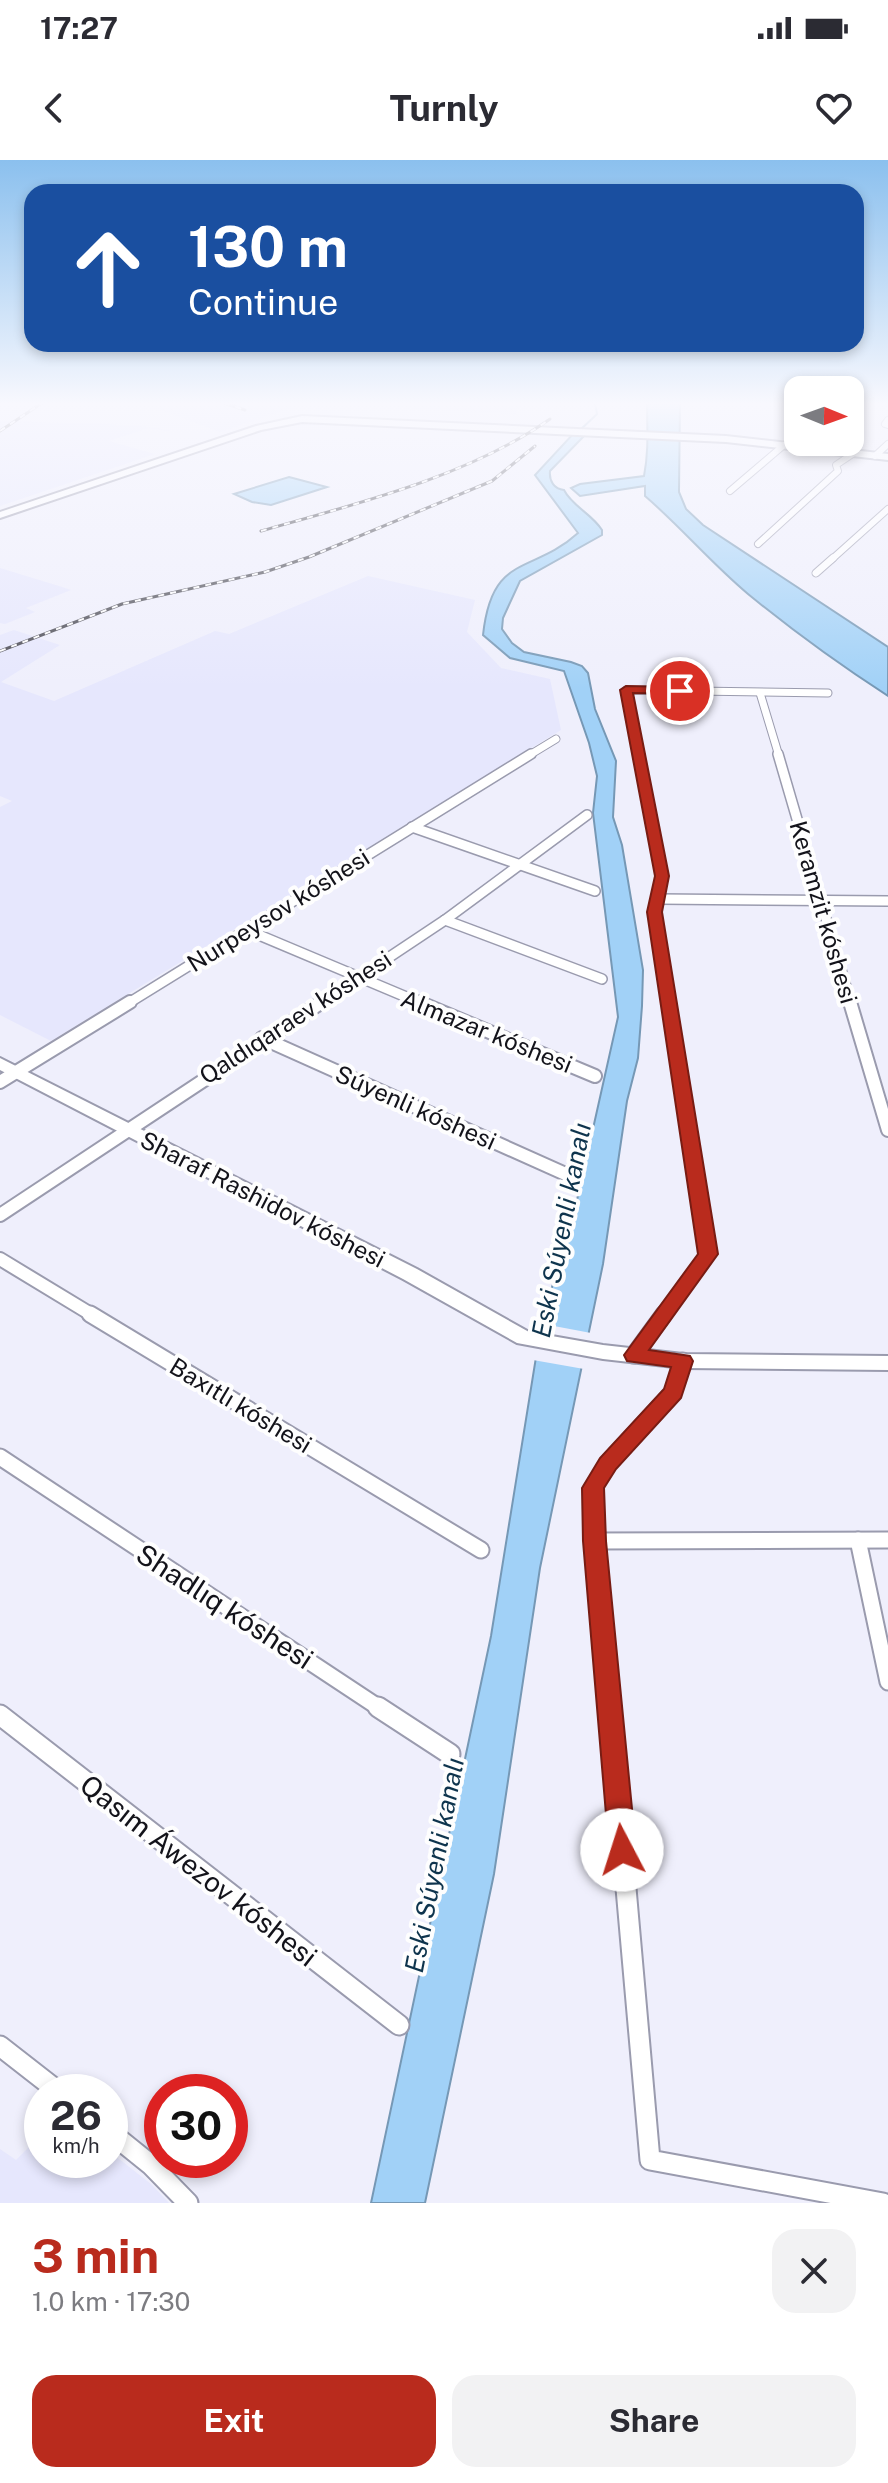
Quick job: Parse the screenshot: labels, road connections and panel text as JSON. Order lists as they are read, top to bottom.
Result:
{
  "streets": {
    "street": [
      "Nurpeysov kóshesi",
      "Keramzit kóshesi",
      "Qaldıqaraev kóshesi",
      "Almazar kóshesi",
      "Súyenli kóshesi",
      "Sharaf Rashidov kóshesi",
      "Baxıtlı kóshesi",
      "Shadlıq kóshesi",
      "Qasım Áwezov kóshesi"
    ]
  },
  "crossings": [
    ["Nurpeysov kóshesi", "Almazar kóshesi"],
    ["Nurpeysov kóshesi", "Sharaf Rashidov kóshesi"],
    ["Qaldıqaraev kóshesi", "Almazar kóshesi"],
    ["Qaldıqaraev kóshesi", "Súyenli kóshesi"],
    ["Qaldıqaraev kóshesi", "Sharaf Rashidov kóshesi"]
  ],
  "water": ["Eski Súyenli kanalı"],
  "north": "right",
  "page": {
    "status": "17:27",
    "header": "Turnly",
    "turn": ["130 m", "Continue"],
    "speed": "26 km/h",
    "limit": "30",
    "heading": ["3 min", "1.0 km · 17:30"],
    "buttons": ["Exit", "Share"]
  }
}
